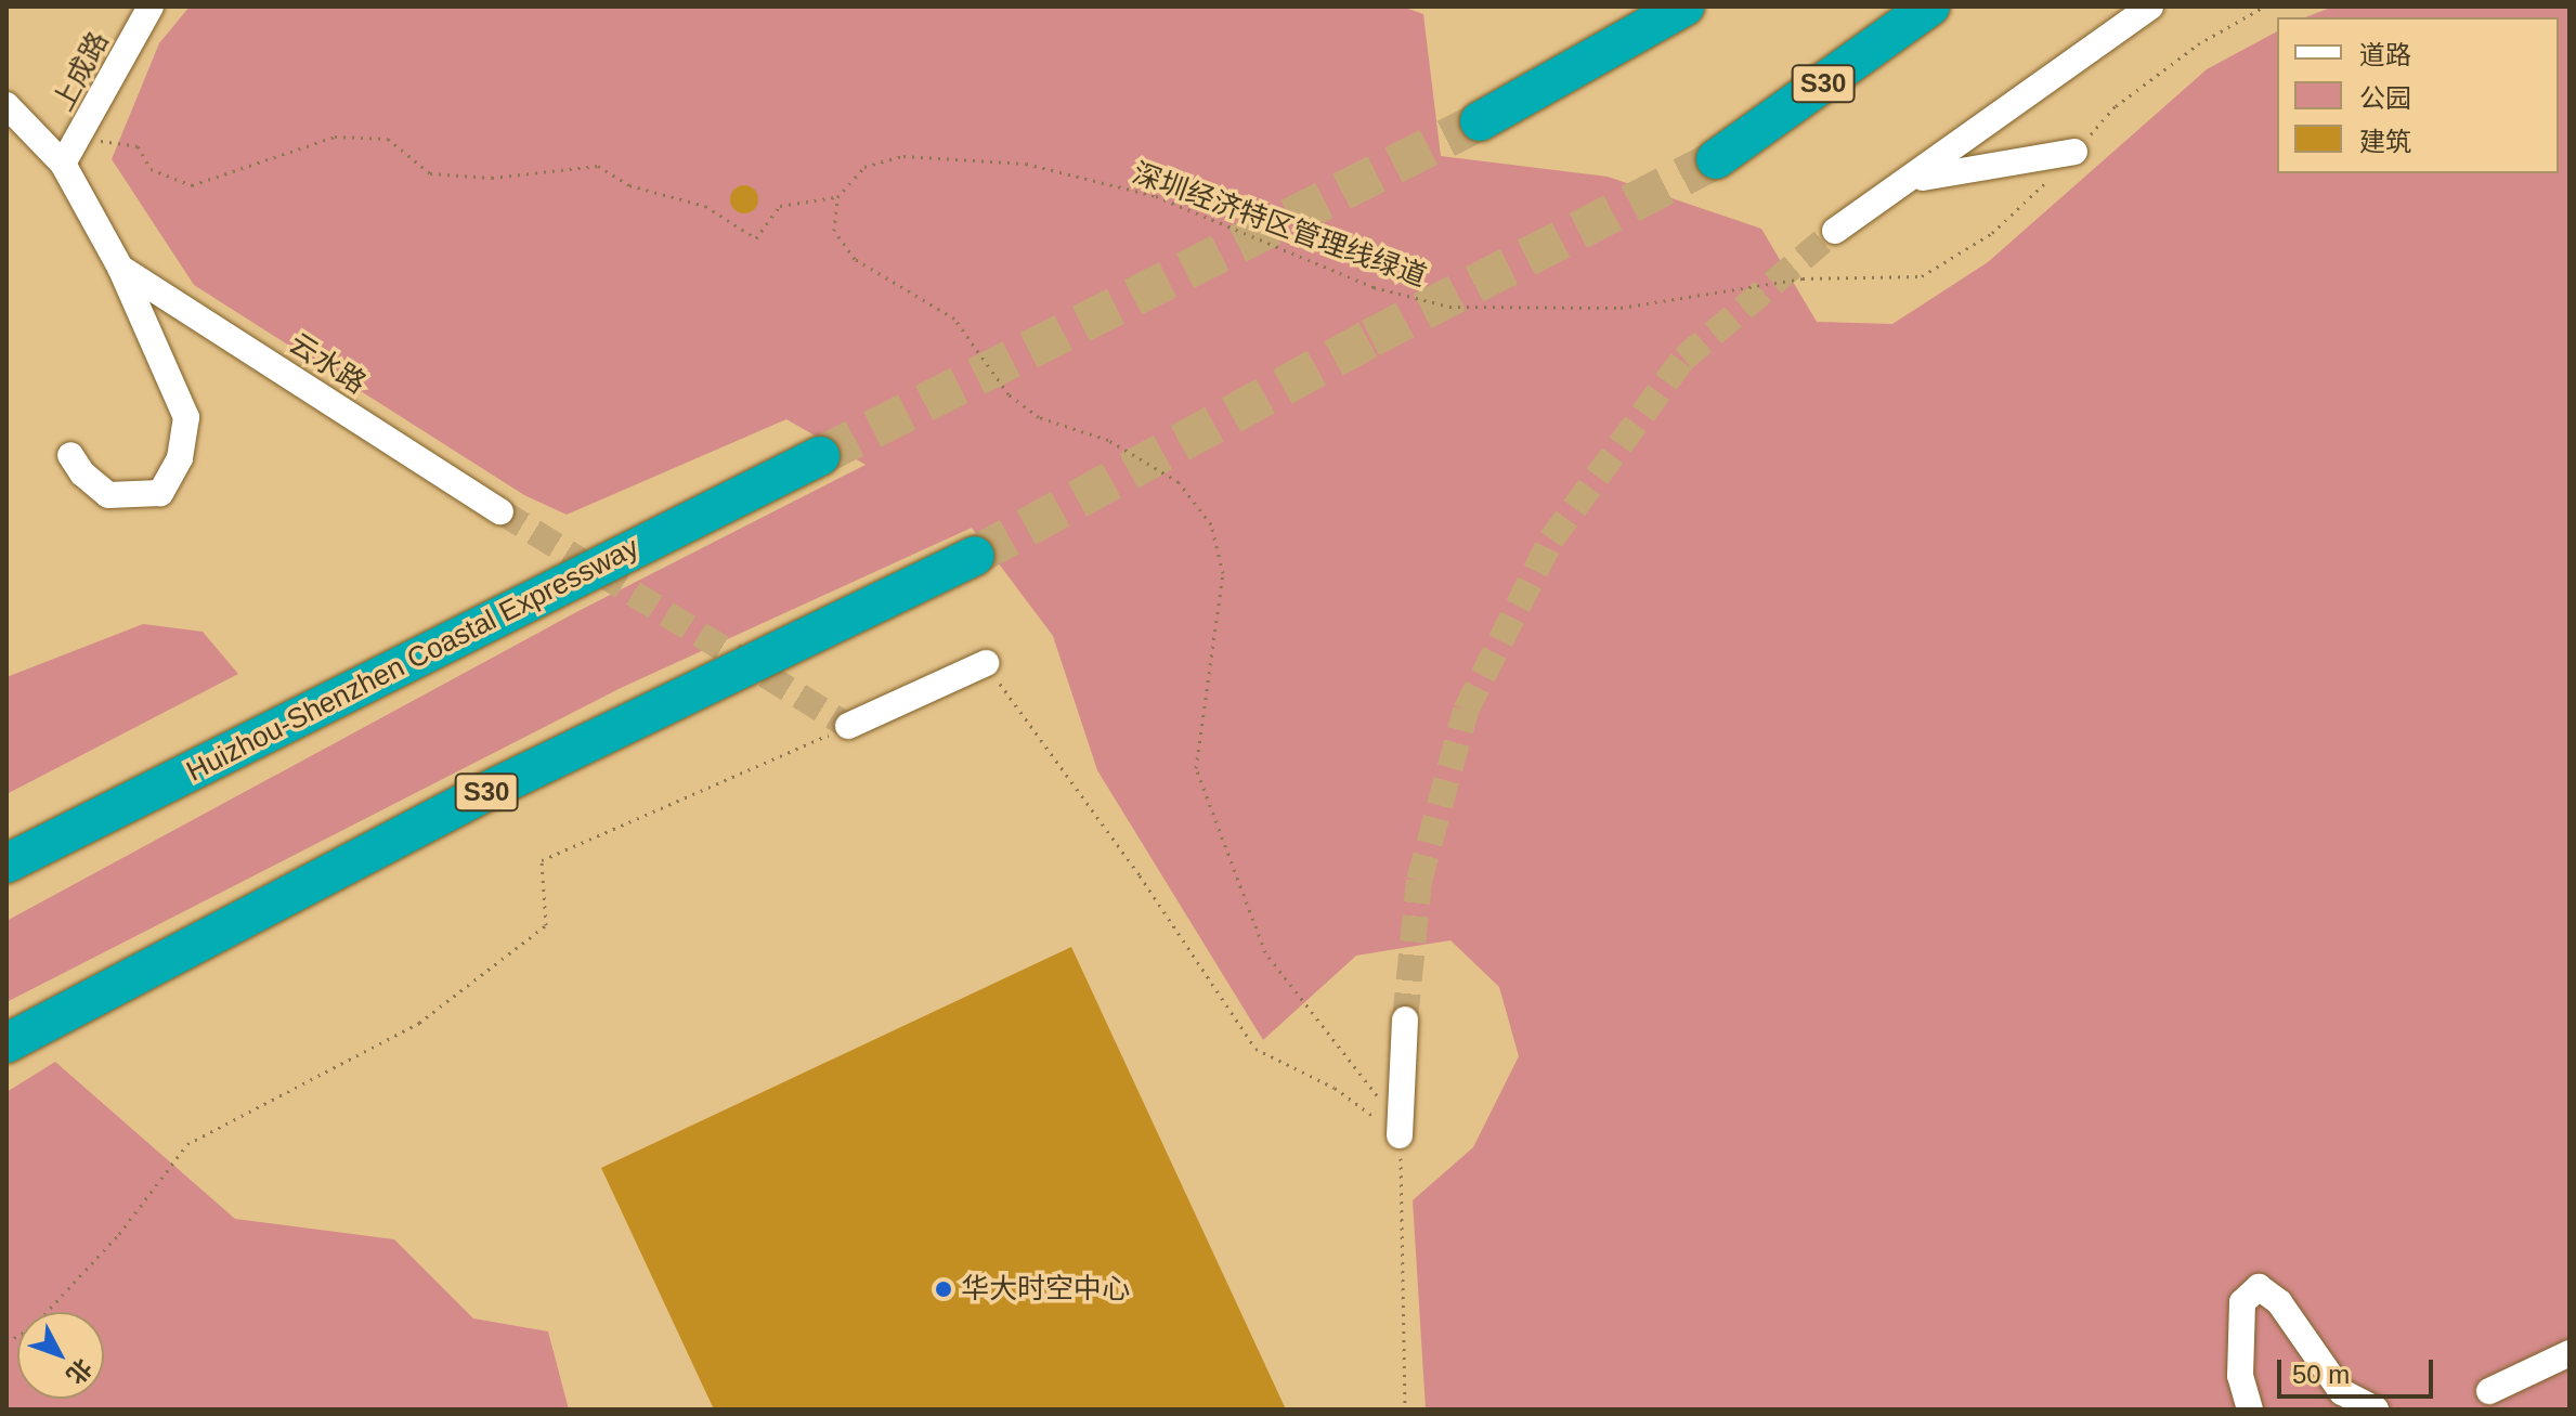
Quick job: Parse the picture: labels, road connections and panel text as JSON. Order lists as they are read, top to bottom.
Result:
{
  "streets": {
    "highway": ["S30", "Huizhou-Shenzhen Coastal Expressway"],
    "street": ["上成路", "云水路"],
    "path": ["深圳经济特区管理线绿道"]
  },
  "places": ["华大时空中心"],
  "legend": ["道路", "公园", "建筑"],
  "scale_bar": "50 m",
  "north": "bottom right"
}
